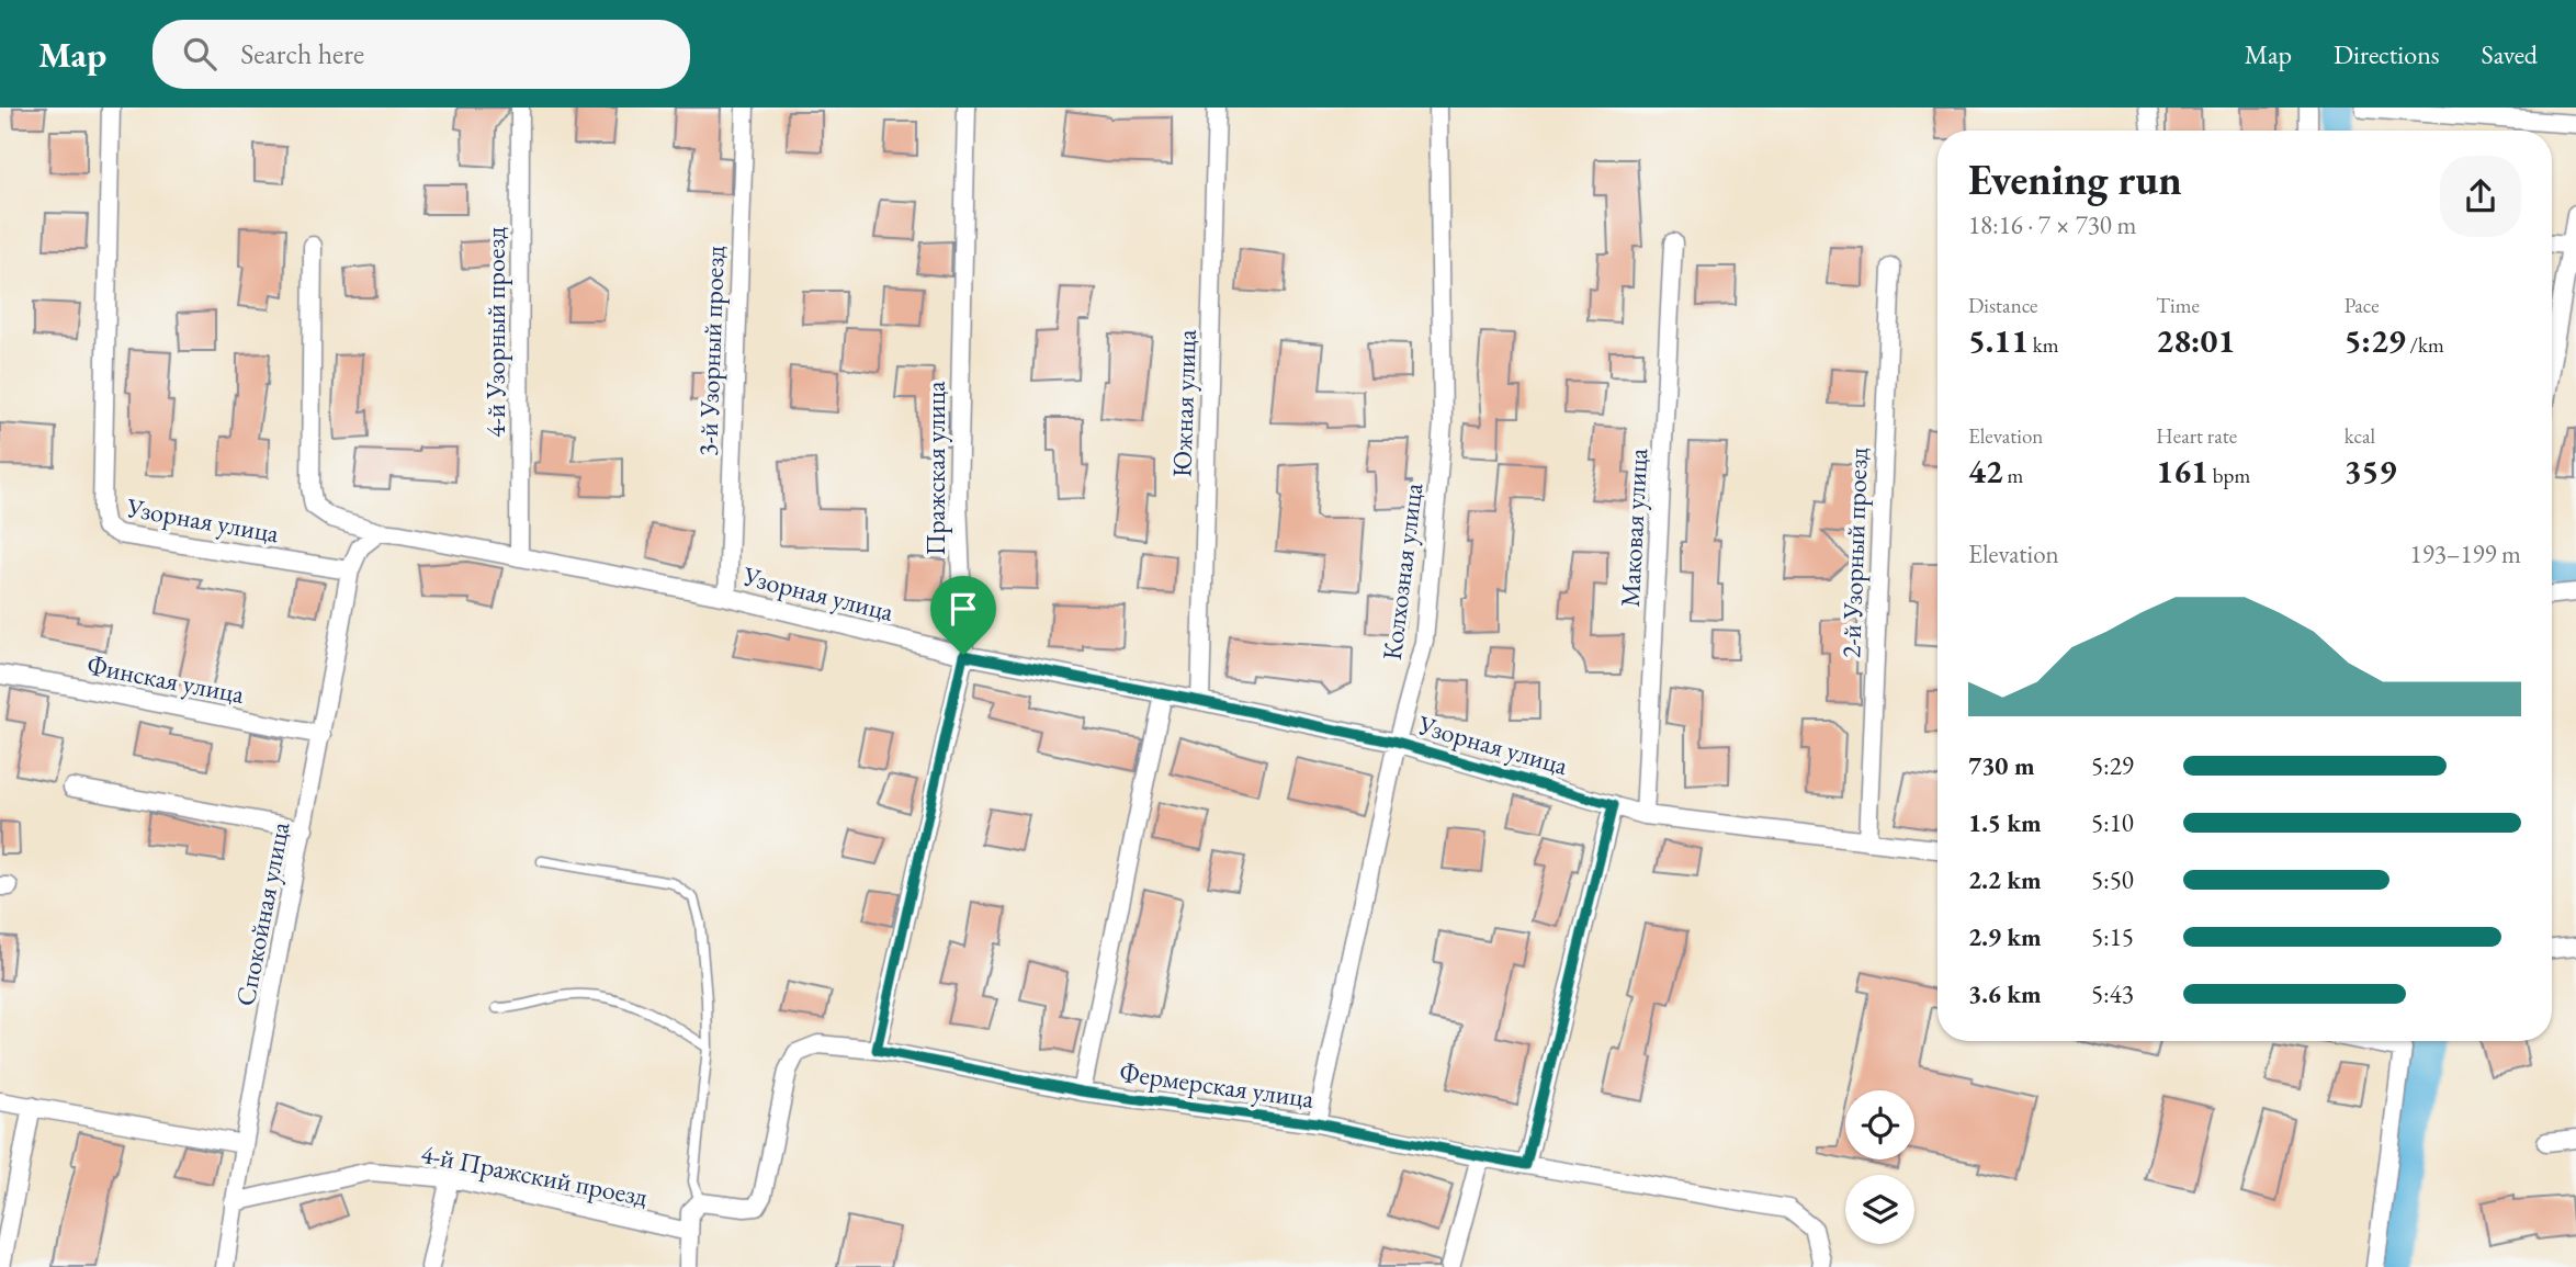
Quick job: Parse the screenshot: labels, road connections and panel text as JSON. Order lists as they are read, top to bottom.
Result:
{
  "streets": {
    "street": [
      "4-й Узорный проезд",
      "3-й Узорный проезд",
      "Южная улица",
      "Пражская улица",
      "Узорная улица",
      "Маковая улица",
      "2-й Узорный проезд",
      "Колхозная улица",
      "Финская улица",
      "Спокойная улица",
      "Фермерская улица",
      "4-й Пражский проезд"
    ]
  },
  "crossings": [
    ["4-й Узорный проезд", "Узорная улица"],
    ["3-й Узорный проезд", "Узорная улица"],
    ["Южная улица", "Узорная улица"],
    ["Пражская улица", "Узорная улица"],
    ["Пражская улица", "Фермерская улица"],
    ["Узорная улица", "Маковая улица"],
    ["Узорная улица", "2-й Узорный проезд"],
    ["Узорная улица", "Колхозная улица"],
    ["Узорная улица", "Спокойная улица"],
    ["Колхозная улица", "Фермерская улица"],
    ["Финская улица", "Спокойная улица"],
    ["Спокойная улица", "4-й Пражский проезд"]
  ],
  "page": {
    "header": "Map",
    "search": "Search here",
    "nav": ["Map", "Directions", "Saved"],
    "heading": ["Evening run", "18:16 · 7 × 730 m"],
    "stats": [
      ["Distance", "5.11 km"],
      ["Time", "28:01"],
      ["Pace", "5:29 /km"],
      ["Elevation", "42 m"],
      ["Heart rate", "161 bpm"],
      ["kcal", "359"]
    ],
    "chart": ["Elevation", "193–199 m"],
    "list": [
      {
        "name": "730 m",
        "note": "5:29"
      },
      {
        "name": "1.5 km",
        "note": "5:10"
      },
      {
        "name": "2.2 km",
        "note": "5:50"
      },
      {
        "name": "2.9 km",
        "note": "5:15"
      },
      {
        "name": "3.6 km",
        "note": "5:43"
      }
    ]
  }
}
